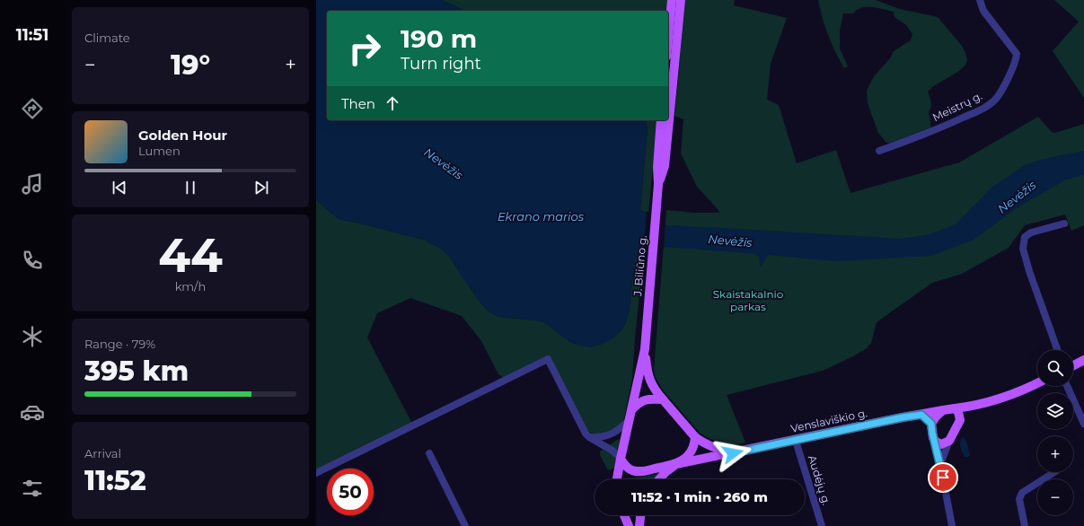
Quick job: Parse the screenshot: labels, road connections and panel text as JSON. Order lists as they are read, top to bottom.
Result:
{
  "streets": {
    "main road": ["J. Biliūno g.", "Venslaviškio g."],
    "street": ["Meistrų g.", "Audėjų g."]
  },
  "crossings": [
    ["J. Biliūno g.", "Venslaviškio g."],
    ["Venslaviškio g.", "Audėjų g."]
  ],
  "water": ["Nevėžis", "Ekrano marios"],
  "parks": ["Skaistakalnio parkas"],
  "page": {
    "tabs": "11:51",
    "tile": [
      "Climate",
      ["44", "km/h"],
      ["Range · 79%", "395 km"],
      ["Arrival", "11:52"]
    ],
    "turn": ["190 m", "Turn right"],
    "heat": ["−", "19°", "+"],
    "then": "Then",
    "song": ["Golden Hour", "Lumen"],
    "map_buttons": ["+", "−"],
    "limit": "50",
    "trip": "11:52 · 1 min · 260 m"
  }
}
